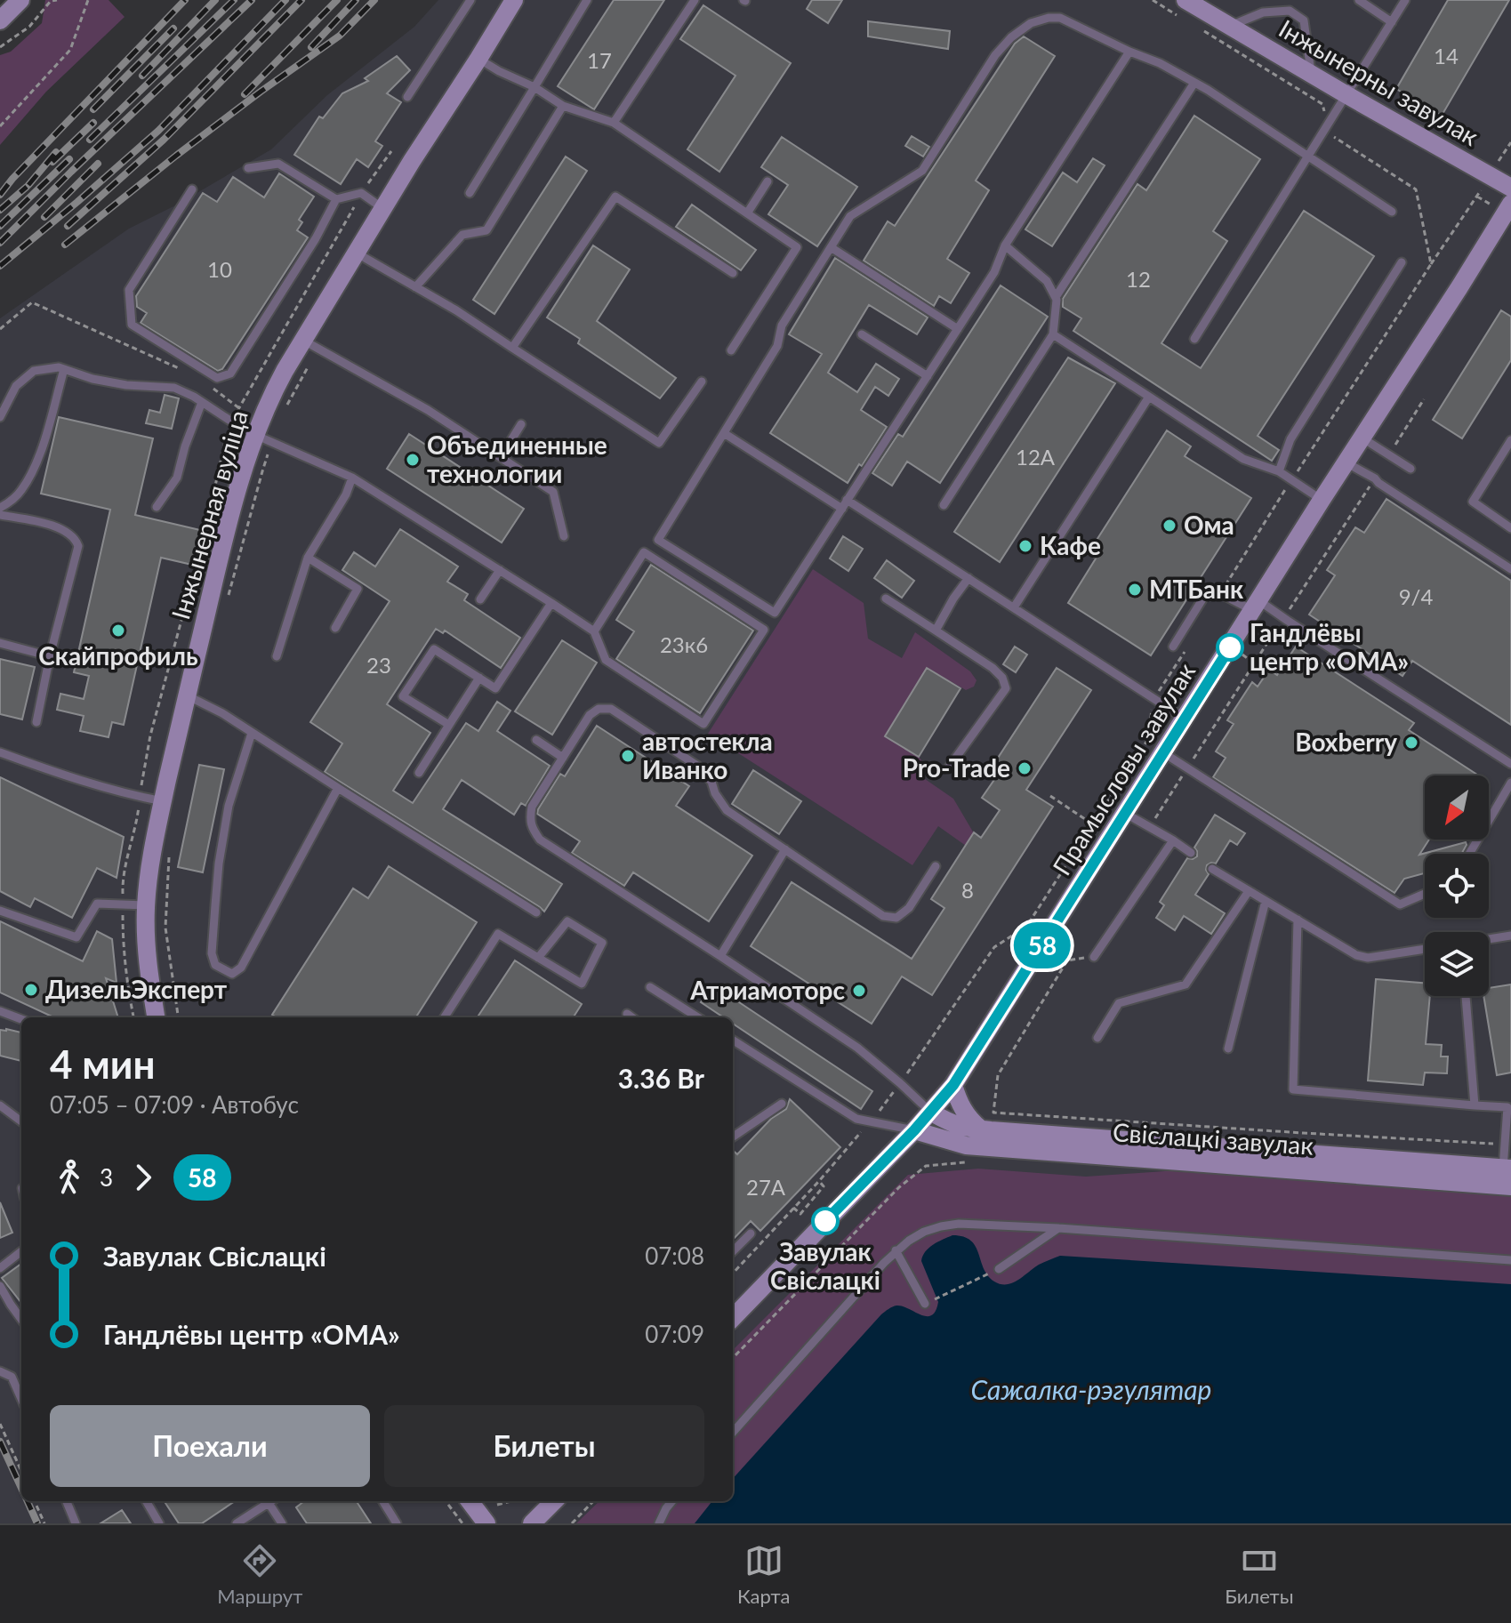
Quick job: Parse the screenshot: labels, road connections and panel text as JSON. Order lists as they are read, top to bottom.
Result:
{
  "streets": {
    "street": [
      "Інжынерны завулак",
      "Інжынерная вуліца",
      "Прамысловы завулак",
      "Свіслацкі завулак"
    ]
  },
  "crossings": [
    ["Прамысловы завулак", "Свіслацкі завулак"]
  ],
  "water": ["Сажалка-рэгулятар"],
  "places": [
    "Объединенные технологии",
    "Ома",
    "Кафе",
    "МТБанк",
    "Скайпрофиль",
    "Гандлёвы центр «ОМА»",
    "Boxberry",
    "автостекла Иванко",
    "Pro-Trade",
    "ДизельЭксперт",
    "Атриамоторс",
    "Завулак Свіслацкі"
  ],
  "lines": ["bus line 58"],
  "house_numbers": [
    "14",
    "17",
    "10",
    "12",
    "12А",
    "9/4",
    "23к6",
    "23",
    "8",
    "27А"
  ],
  "north": "bottom left",
  "page": {
    "on_map": "58",
    "heading": ["4 мин", "07:05 – 07:09 · Автобус", "3.36 Br"],
    "legs": ["3", "58"],
    "list": [
      {
        "name": "Завулак Свіслацкі",
        "value": "07:08"
      },
      {
        "name": "Гандлёвы центр «ОМА»",
        "value": "07:09"
      }
    ],
    "buttons": ["Поехали", "Билеты"],
    "tabs": ["Маршрут", "Карта", "Билеты"]
  }
}
